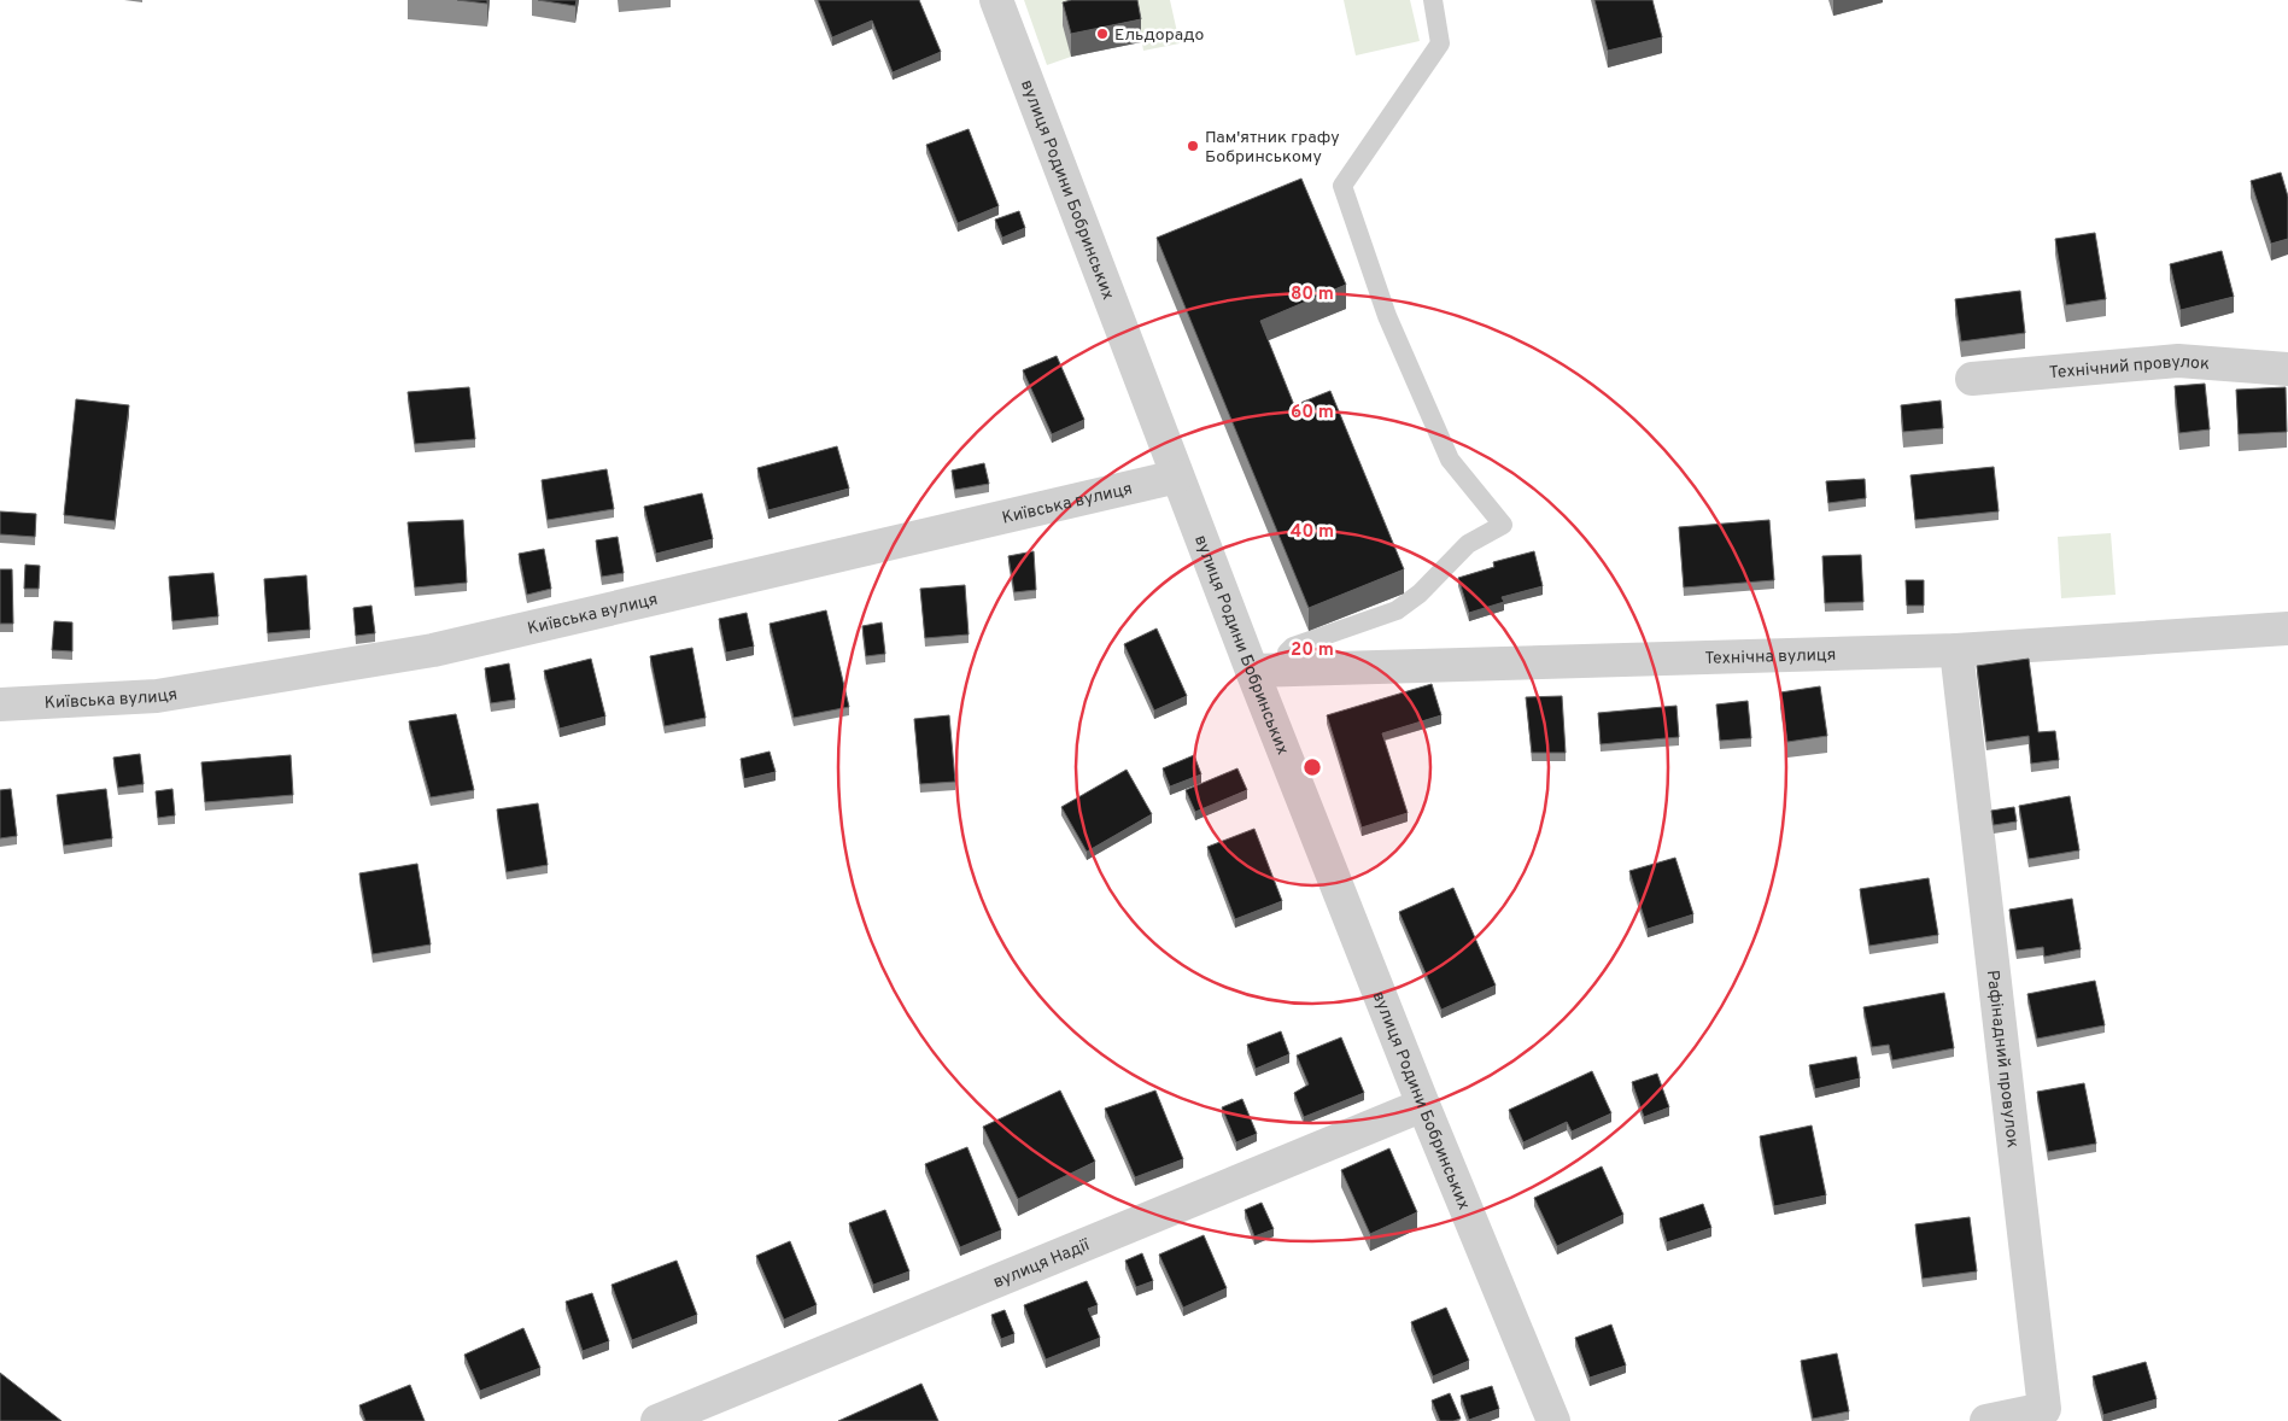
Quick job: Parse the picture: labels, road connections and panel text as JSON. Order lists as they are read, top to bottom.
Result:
{
  "streets": {
    "street": [
      "вулиця Родини Бобринських",
      "Технічний провулок",
      "Київська вулиця",
      "Технічна вулиця",
      "Рафінадний провулок",
      "вулиця Надії"
    ]
  },
  "crossings": [
    ["вулиця Родини Бобринських", "Київська вулиця"],
    ["вулиця Родини Бобринських", "Технічна вулиця"],
    ["вулиця Родини Бобринських", "вулиця Надії"],
    ["Технічна вулиця", "Рафінадний провулок"]
  ],
  "places": ["Ельдорадо", "Пам'ятник графу Бобринському"],
  "rings": [
    "80 m",
    "60 m",
    "40 m",
    "20 m"
  ]
}
